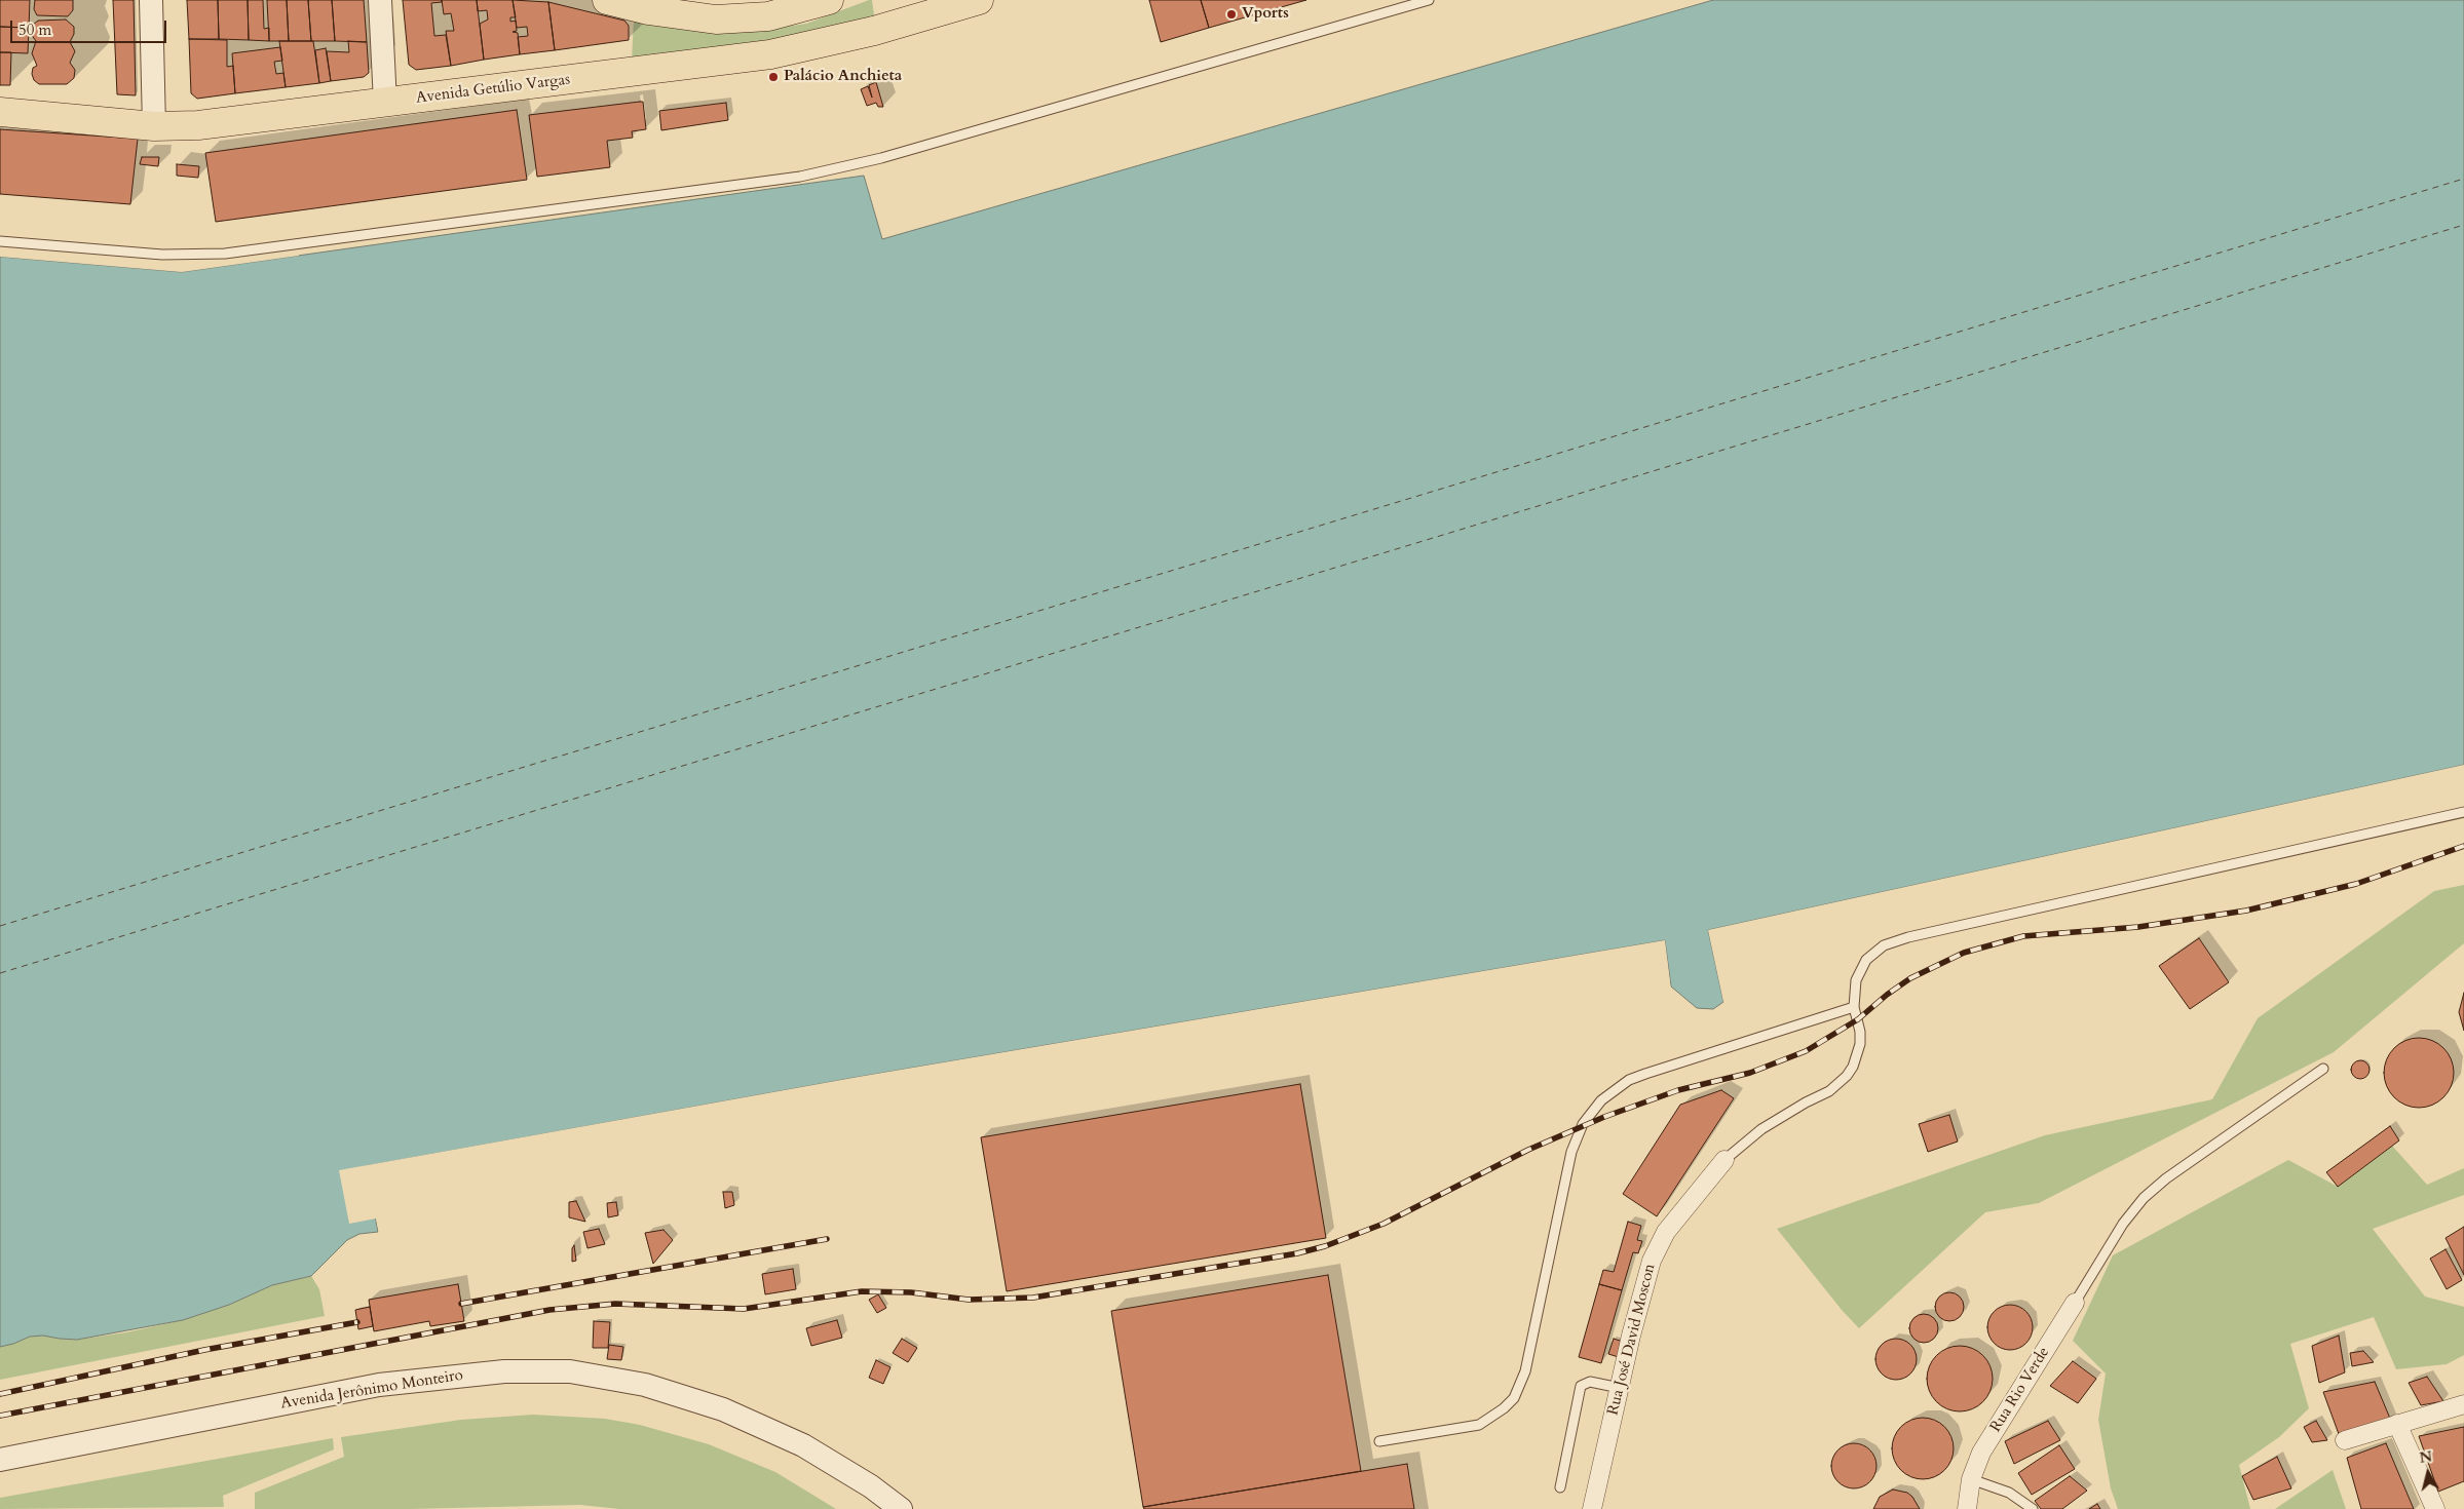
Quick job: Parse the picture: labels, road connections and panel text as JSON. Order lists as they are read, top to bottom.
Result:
{
  "streets": {
    "main road": ["Avenida Getúlio Vargas"],
    "street": ["Rua José David Moscon", "Avenida Jerônimo Monteiro", "Rua Rio Verde"]
  },
  "places": ["Vports", "Palácio Anchieta"],
  "scale_bar": "50 m",
  "north": "top"
}
